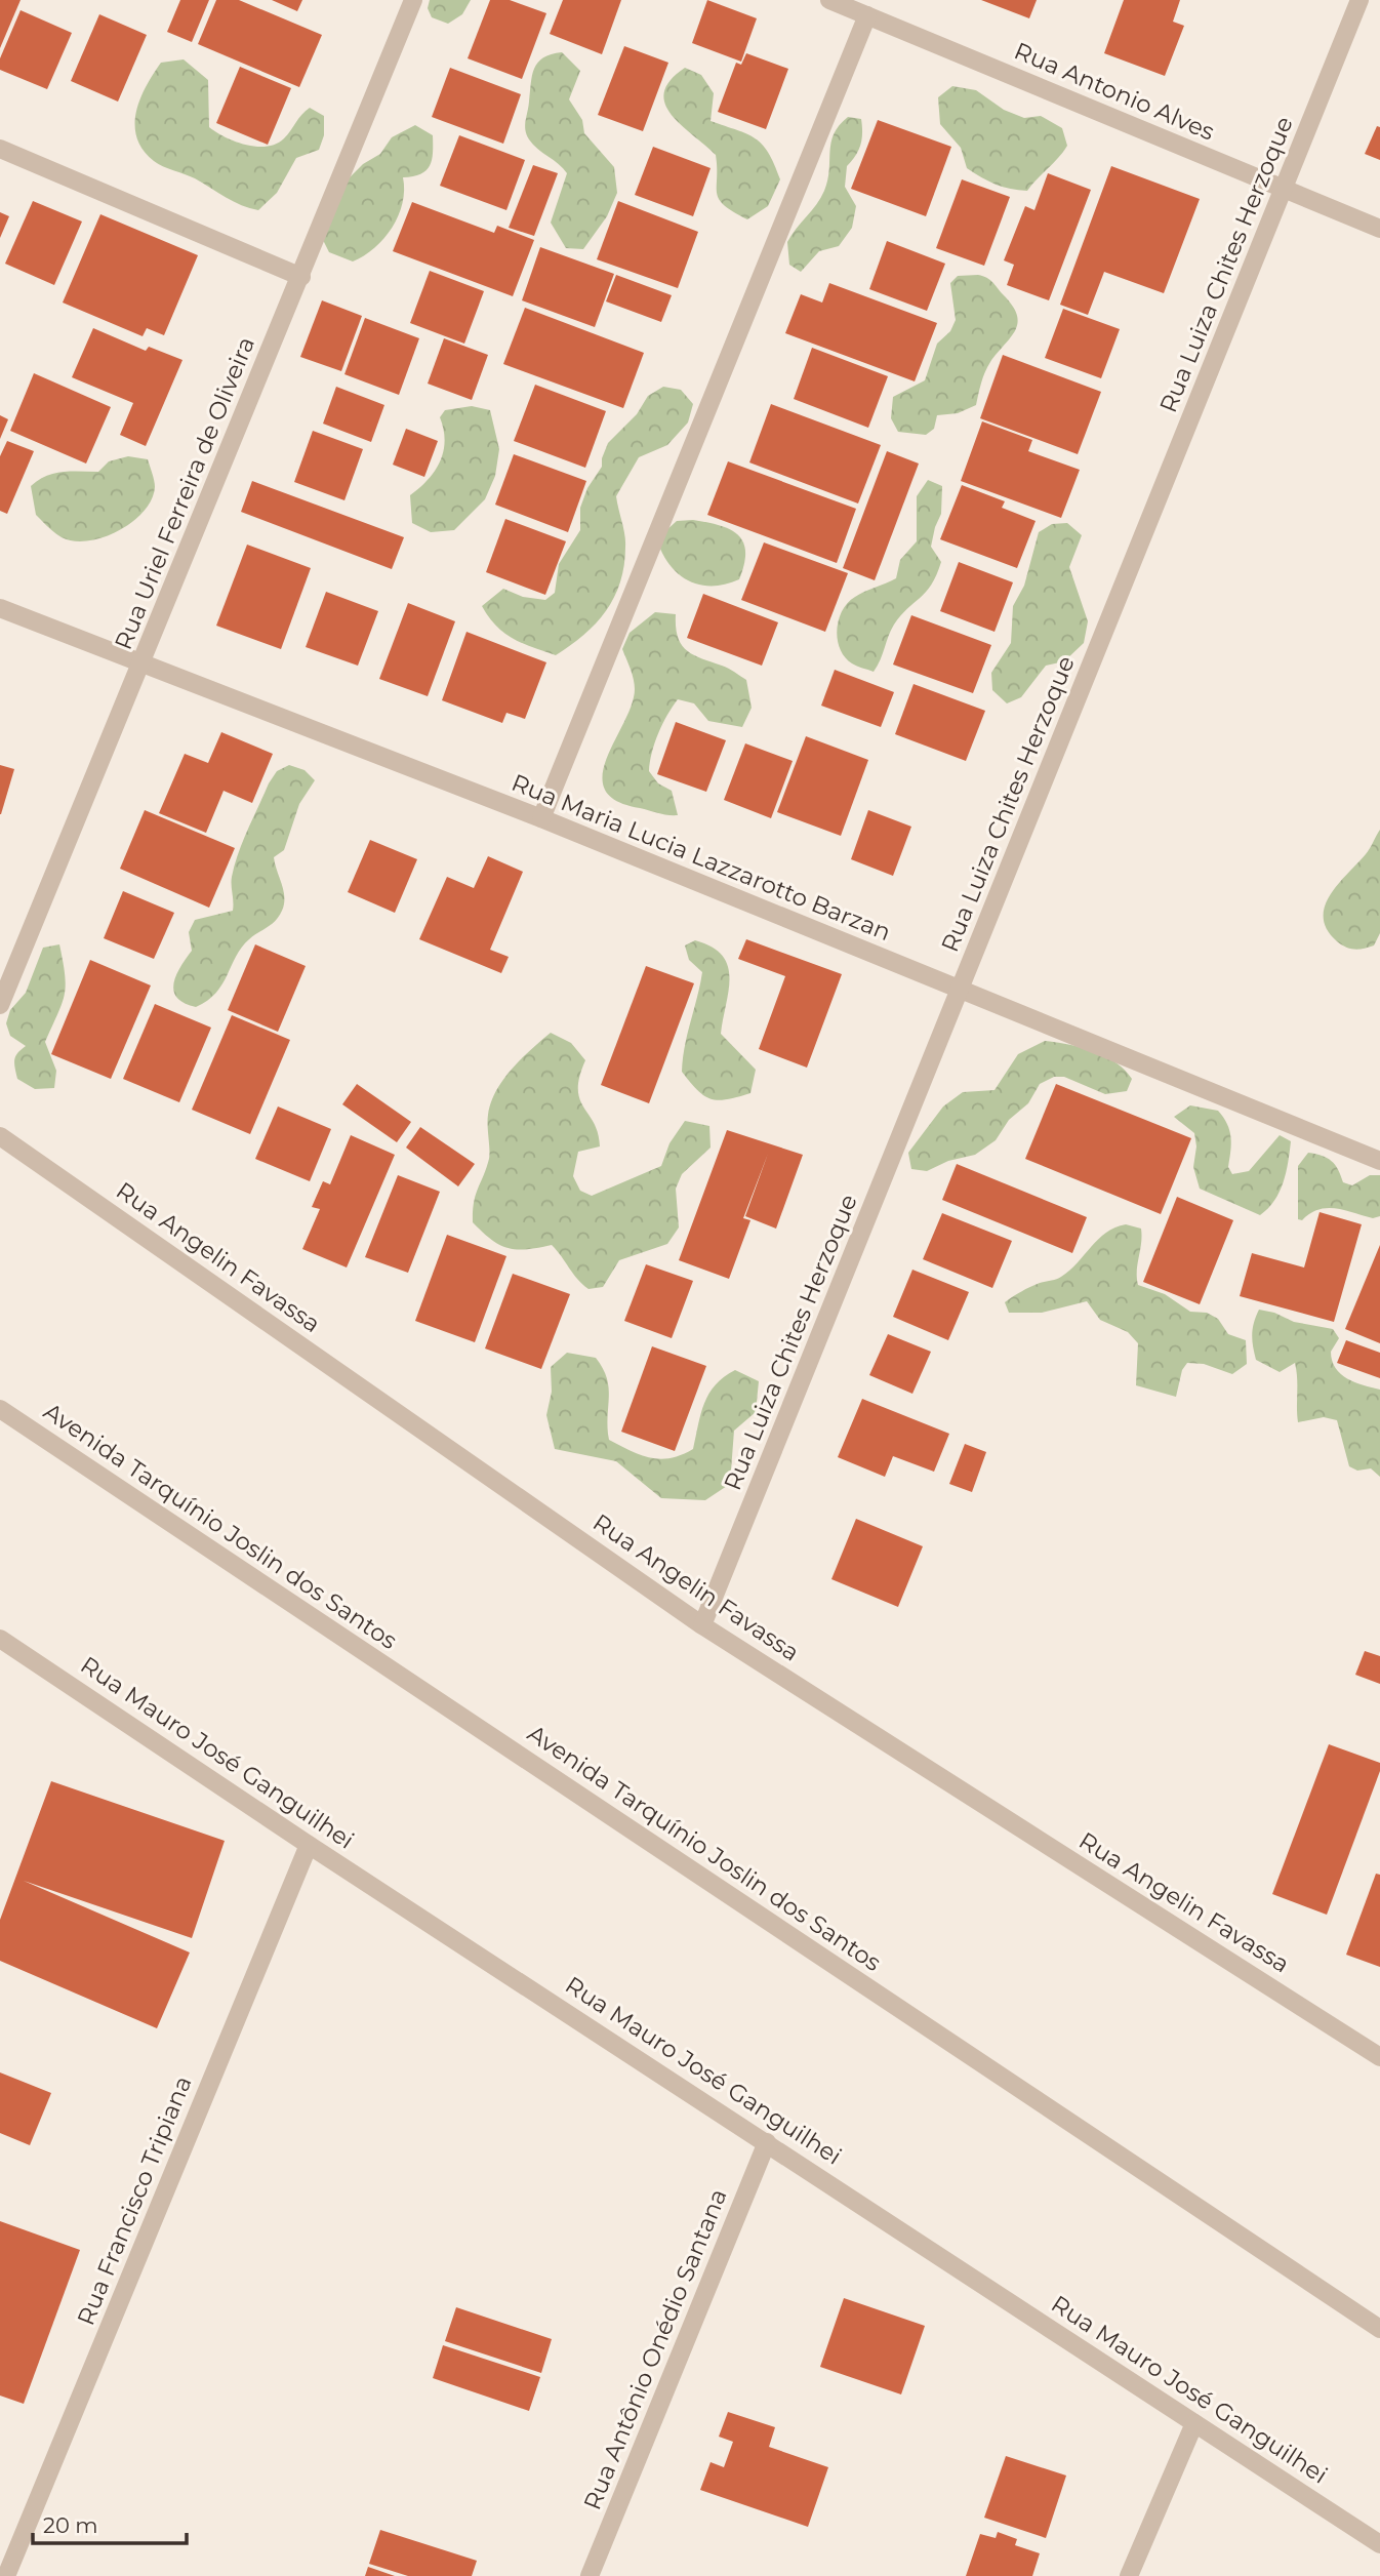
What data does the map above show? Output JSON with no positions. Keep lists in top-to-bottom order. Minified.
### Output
{"streets":{"street":["Rua Antonio Alves","Rua Luiza Chites Herzoque","Rua Uriel Ferreira de Oliveira","Rua Maria Lucia Lazzarotto Barzan","Rua Angelin Favassa","Avenida Tarquínio Joslin dos Santos","Rua Mauro José Ganguilhei","Rua Francisco Tripiana","Rua Antônio Onédio Santana"]},"crossings":[["Rua Antonio Alves","Rua Luiza Chites Herzoque"],["Rua Luiza Chites Herzoque","Rua Maria Lucia Lazzarotto Barzan"],["Rua Luiza Chites Herzoque","Rua Angelin Favassa"],["Rua Uriel Ferreira de Oliveira","Rua Maria Lucia Lazzarotto Barzan"],["Rua Mauro José Ganguilhei","Rua Francisco Tripiana"],["Rua Mauro José Ganguilhei","Rua Antônio Onédio Santana"]],"scale_bar":"20 m"}
